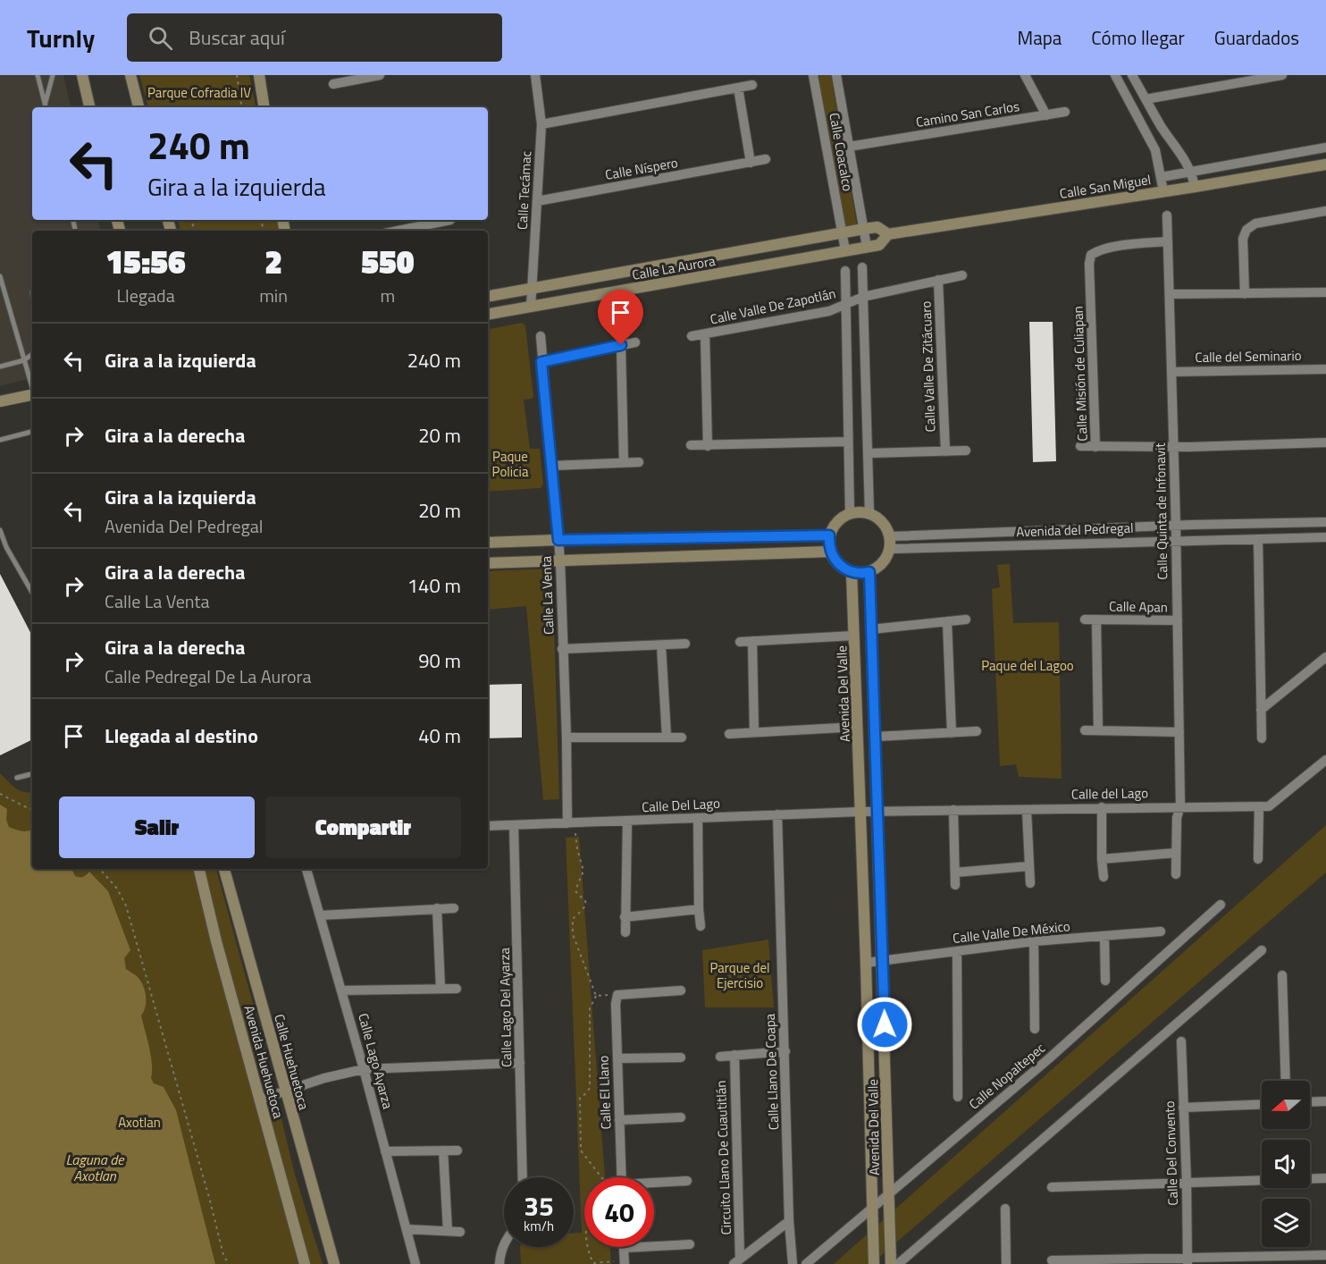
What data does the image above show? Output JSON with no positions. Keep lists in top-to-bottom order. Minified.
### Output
{"streets":{"street":["Camino San Carlos","Calle Coacalco","Calle Níspero","Calle San Miguel","Calle Tecámac","Calle La Aurora","Calle Valle De Zapotlán","Calle del Seminario","Calle Valle De Zitácuaro","Calle Misión de Culiapan","Calle Quinta de Infonavit","Avenida del Pedregal","Calle La Venta","Calle Apan","Avenida Del Valle","Calle del Lago","Calle Del Lago","Calle Valle De México","Calle Lago Del Ayarza","Calle Lago Ayarza","Avenida Huehuetoca","Calle Huehuetoca","Calle Llano De Coapa","Calle Nopaltepec","Calle El Llano","Calle Del Convento","Circuito Llano De Cuautitlán"]},"crossings":[["Camino San Carlos","Calle Coacalco"],["Calle Coacalco","Calle San Miguel"],["Calle Coacalco","Calle La Aurora"],["Calle Níspero","Calle Tecámac"],["Calle San Miguel","Calle La Aurora"],["Calle Tecámac","Calle La Aurora"],["Calle Valle De Zapotlán","Calle Valle De Zitácuaro"],["Calle del Seminario","Calle Quinta de Infonavit"],["Calle Misión de Culiapan","Calle Quinta de Infonavit"],["Calle Quinta de Infonavit","Avenida del Pedregal"],["Calle Quinta de Infonavit","Calle Apan"],["Calle Quinta de Infonavit","Calle del Lago"],["Avenida del Pedregal","Avenida Del Valle"],["Calle La Venta","Calle Del Lago"],["Avenida Del Valle","Calle del Lago"],["Avenida Del Valle","Calle Del Lago"],["Avenida Del Valle","Calle Valle De México"],["Avenida Del Valle","Calle Nopaltepec"],["Calle del Lago","Calle Del Lago"],["Calle Del Lago","Calle Lago Del Ayarza"],["Calle Del Lago","Calle Llano De Coapa"],["Calle Llano De Coapa","Circuito Llano De Cuautitlán"]],"water":["Laguna de Axotlan"],"parks":["Parque Cofradia lV","Paque Policia","Paque del Lagoo","Parque del Ejercisio","Axotlan"],"north":"left","page":{"header":"Turnly","search":"Buscar aquí","nav":["Mapa","Cómo llegar","Guardados"],"turn":["240 m","Gira a la izquierda"],"eta":["15:56","Llegada","2","min","550","m"],"list":[{"name":"Gira a la izquierda","value":"240 m"},{"name":"Gira a la derecha","value":"20 m"},{"name":"Gira a la izquierda","note":"Avenida Del Pedregal","value":"20 m"},{"name":"Gira a la derecha","note":"Calle La Venta","value":"140 m"},{"name":"Gira a la derecha","note":"Calle Pedregal De La Aurora","value":"90 m"},{"name":"Llegada al destino","value":"40 m"}],"buttons":["Salir","Compartir"],"speed":"35 km/h","limit":"40"}}
